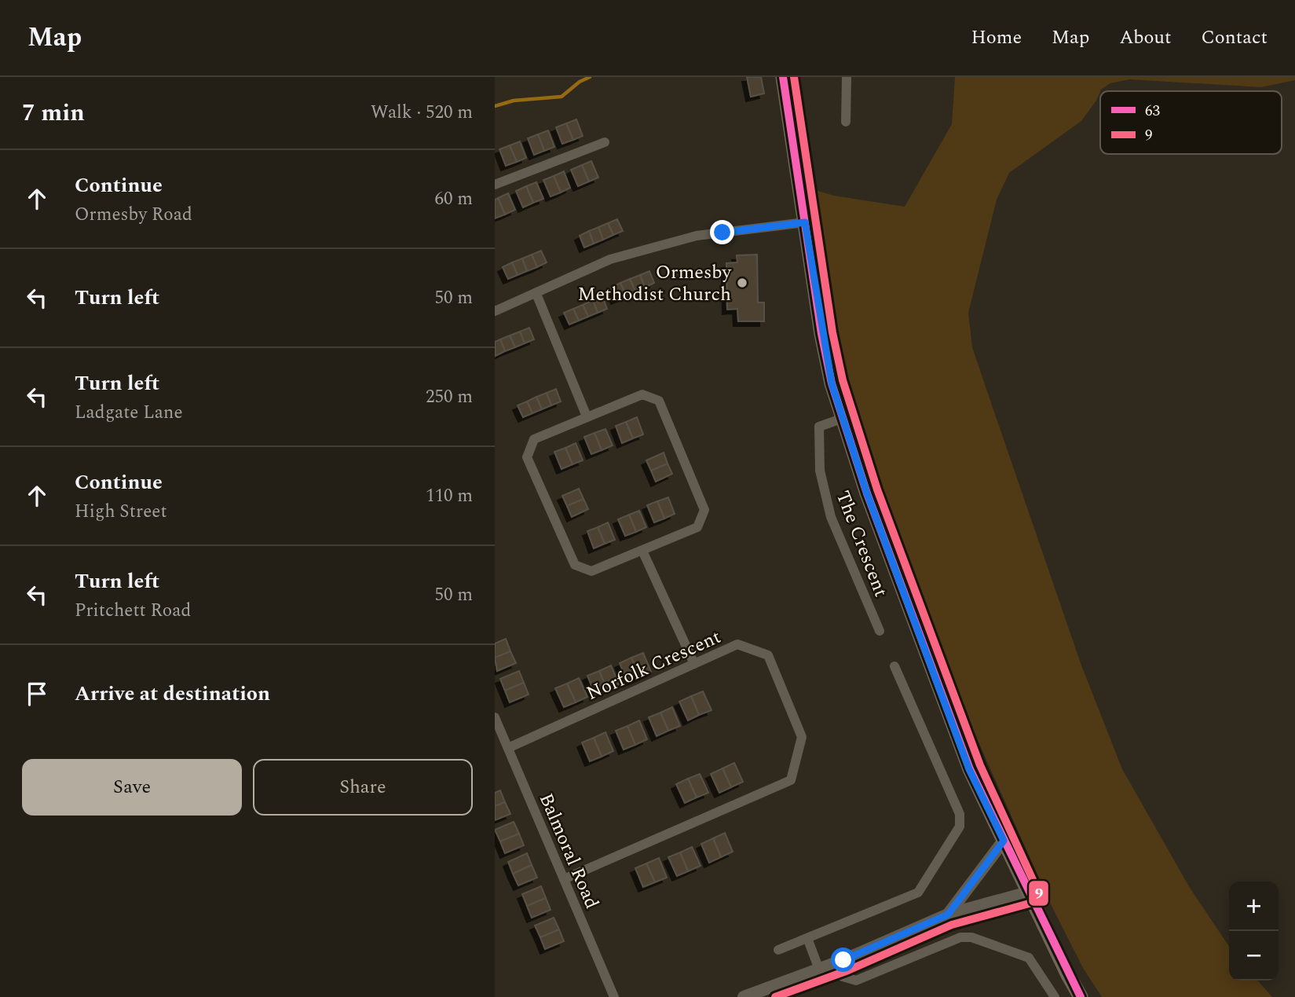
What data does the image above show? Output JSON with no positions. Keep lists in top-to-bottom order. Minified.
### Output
{"streets":{"street":["The Crescent","Norfolk Crescent","Balmoral Road"]},"crossings":[["Norfolk Crescent","Balmoral Road"]],"places":["Ormesby Methodist Church"],"lines":["transit line 63","transit line 9"],"legend":["63","9"],"page":{"header":"Map","nav":["Home","Map","About","Contact"],"heading":["7 min","Walk · 520 m"],"list":[["Continue","Ormesby Road","60 m"],["Turn left","50 m"],["Turn left","Ladgate Lane","250 m"],["Continue","High Street","110 m"],["Turn left","Pritchett Road","50 m"],"Arrive at destination"],"buttons":["Save","Share"],"map_buttons":["+","−"]}}
